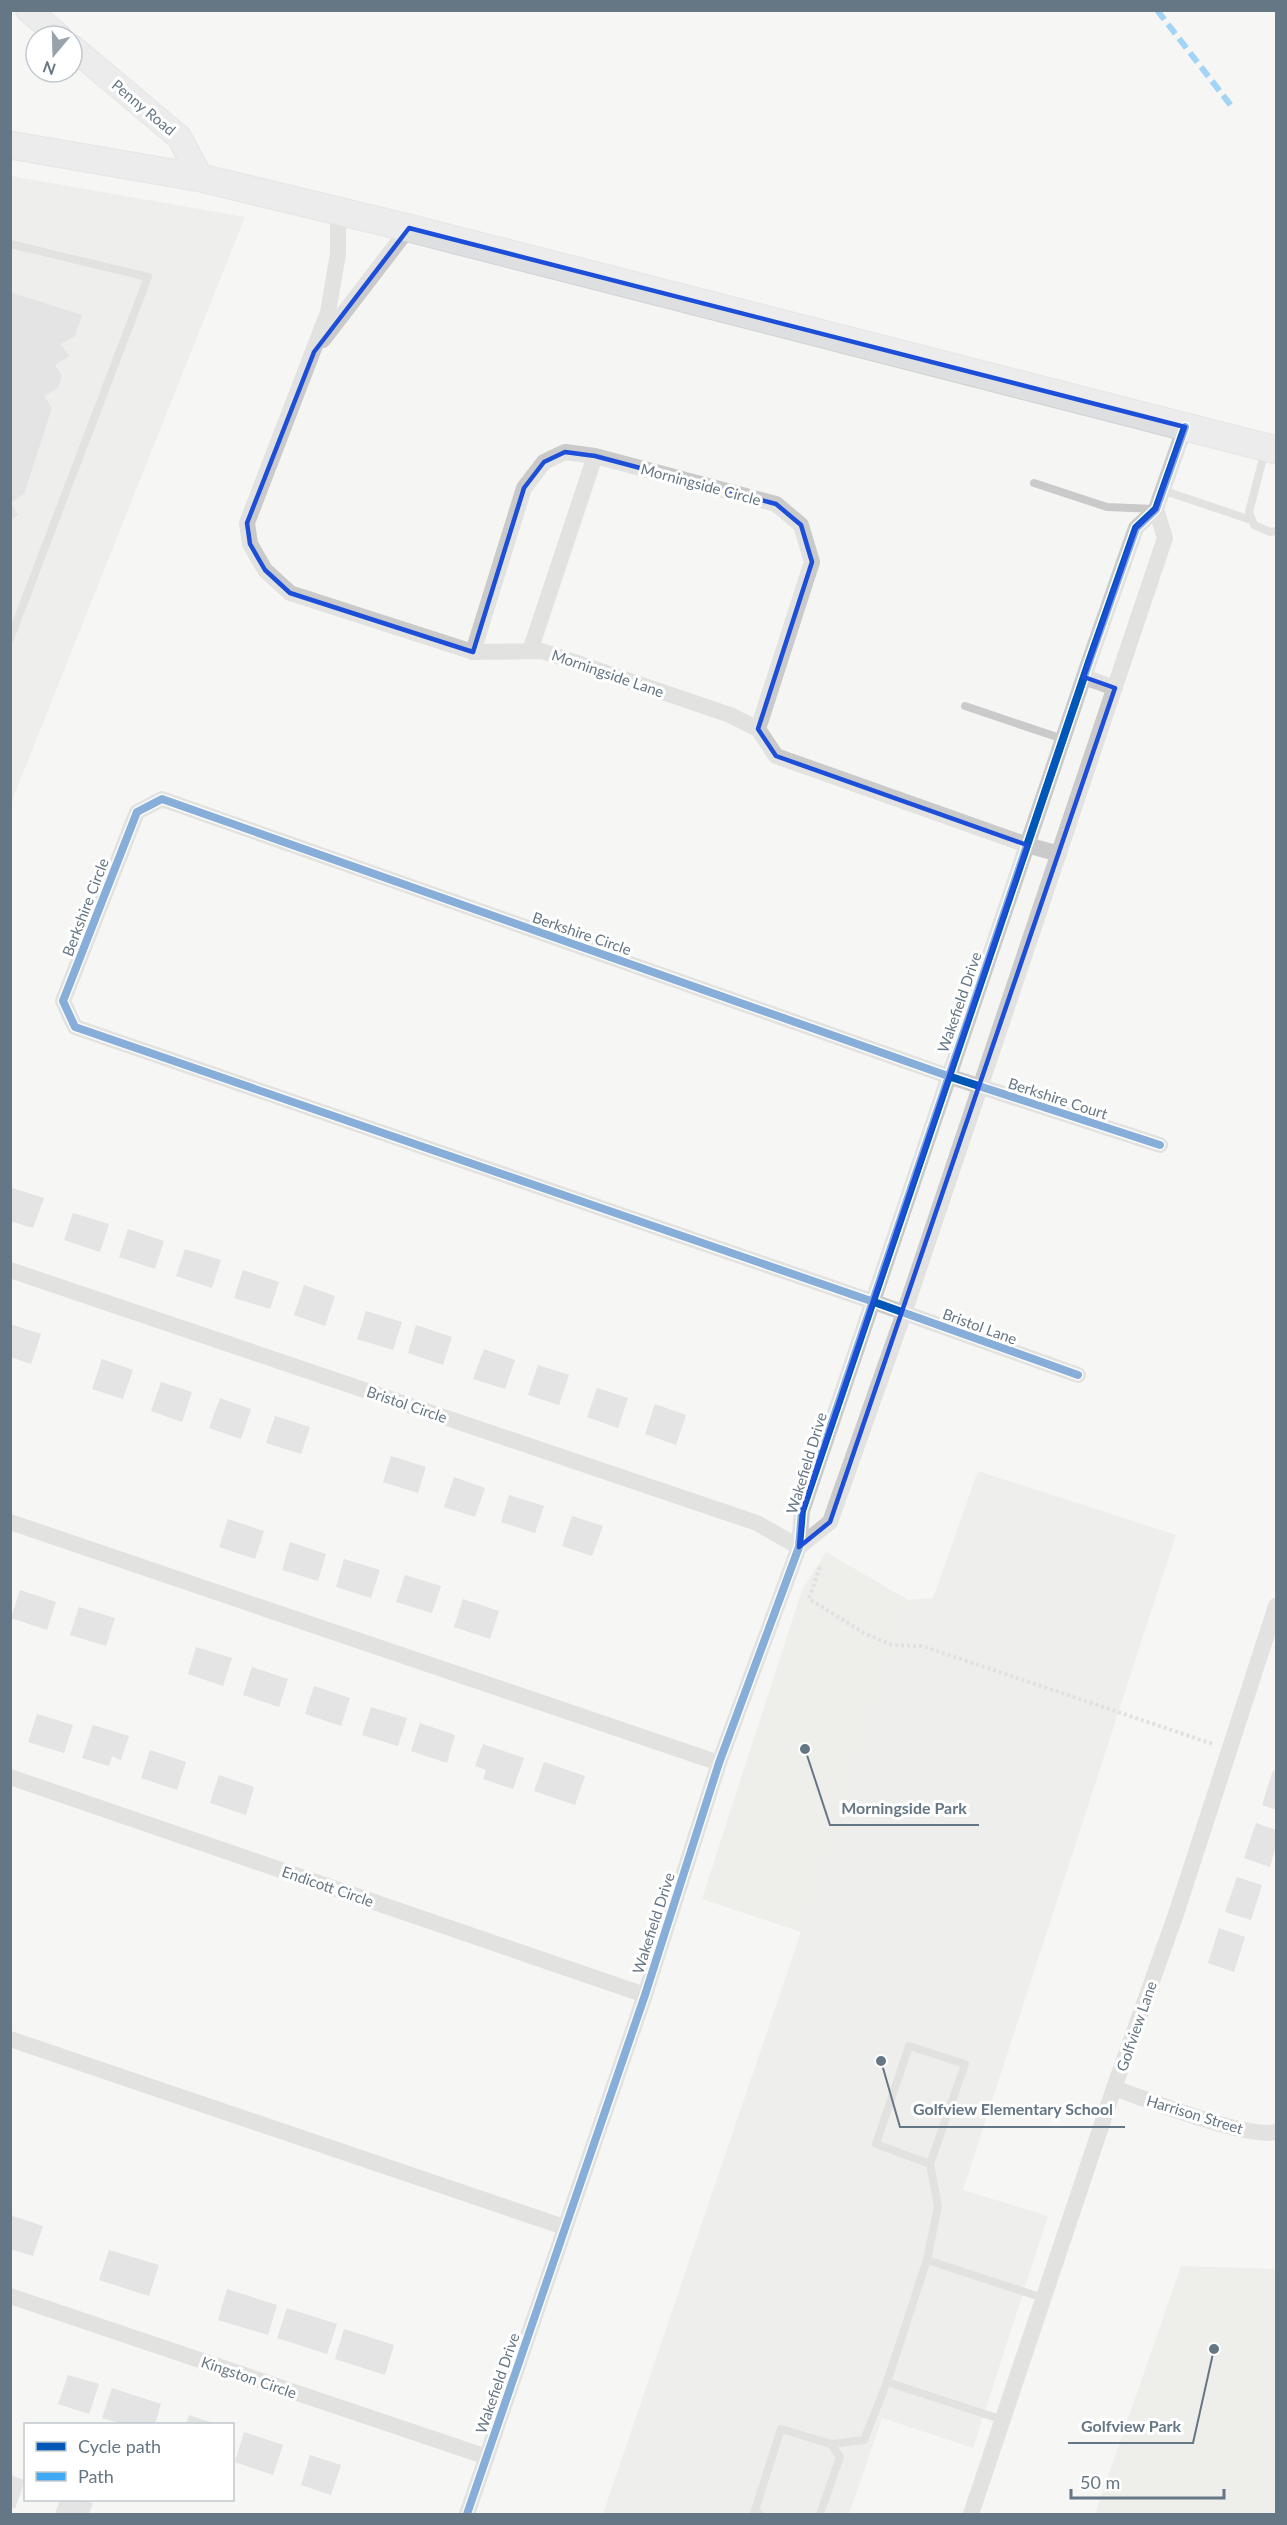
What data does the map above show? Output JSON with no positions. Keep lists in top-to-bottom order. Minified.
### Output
{"streets":{"street":["Penny Road","Morningside Circle","Morningside Lane","Berkshire Circle","Wakefield Drive","Berkshire Court","Bristol Lane","Bristol Circle","Endicott Circle","Golfview Lane","Harrison Street","Kingston Circle"]},"crossings":[["Morningside Circle","Morningside Lane"],["Morningside Lane","Wakefield Drive"],["Berkshire Circle","Wakefield Drive"],["Berkshire Circle","Berkshire Court"],["Berkshire Circle","Bristol Lane"],["Wakefield Drive","Berkshire Court"],["Wakefield Drive","Bristol Lane"],["Wakefield Drive","Bristol Circle"],["Wakefield Drive","Endicott Circle"],["Wakefield Drive","Kingston Circle"],["Golfview Lane","Harrison Street"]],"places":["Morningside Park","Golfview Elementary School","Golfview Park"],"legend":["Cycle path","Path"],"scale_bar":"50 m","north":"bottom"}
